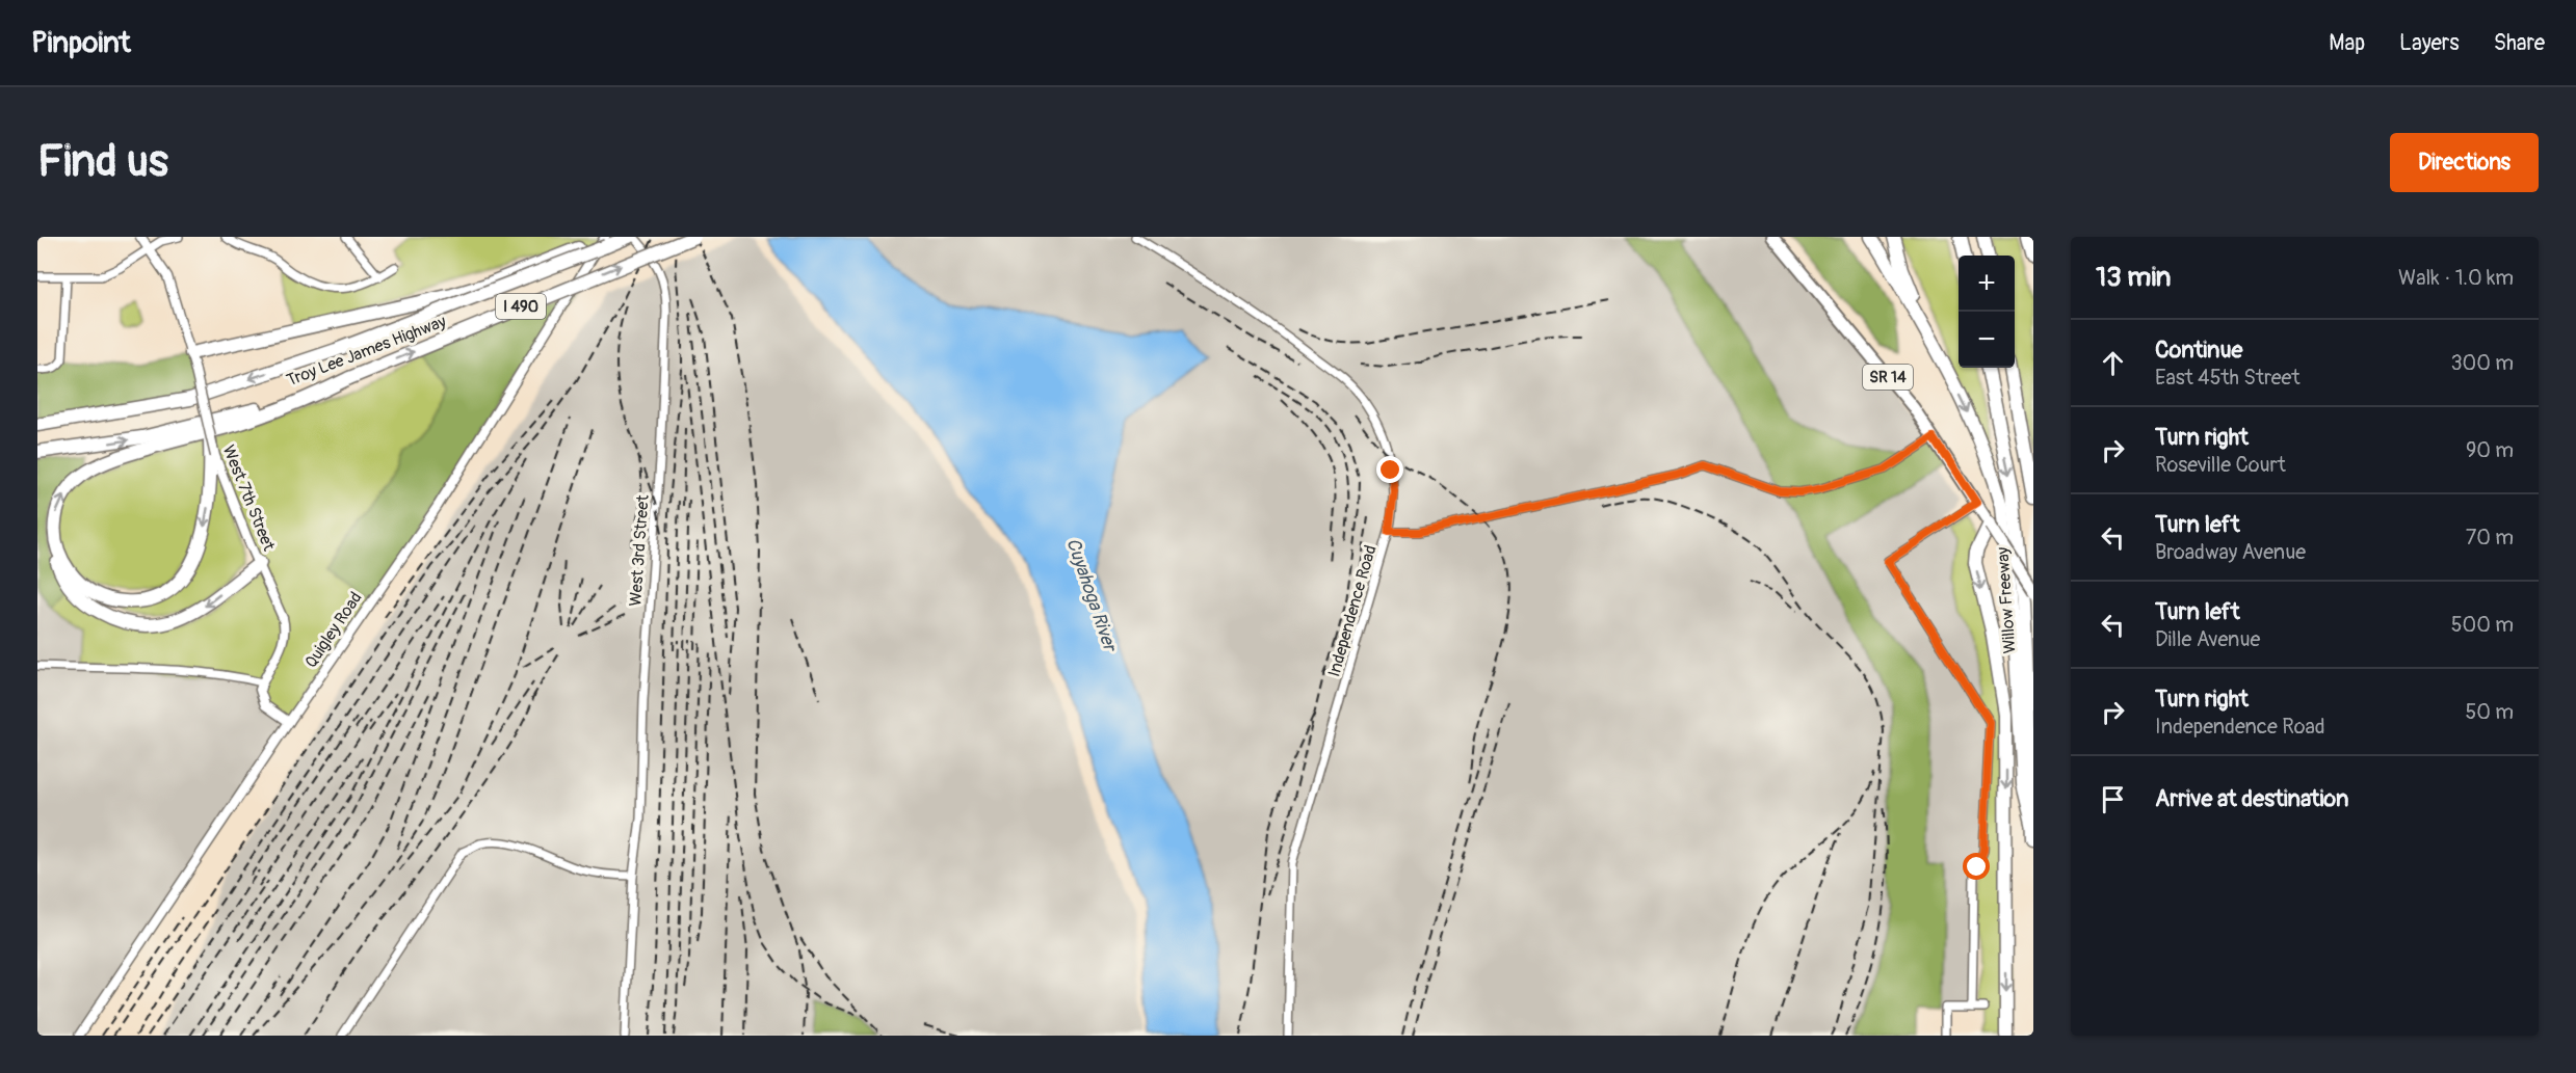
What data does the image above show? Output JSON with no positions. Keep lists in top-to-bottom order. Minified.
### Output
{"streets":{"highway":["I 490","Troy Lee James Highway","Willow Freeway"],"main road":["SR 14"],"street":["West 7th Street","West 3rd Street","Independence Road","Quigley Road"]},"crossings":[["Troy Lee James Highway","Quigley Road"]],"water":["Cuyahoga River"],"page":{"header":"Pinpoint","nav":["Map","Layers","Share"],"buttons":"Directions","title":"Find us","heading":["13 min","Walk · 1.0 km"],"map_buttons":["+","−"],"list":[["Continue","East 45th Street","300 m"],["Turn right","Roseville Court","90 m"],["Turn left","Broadway Avenue","70 m"],["Turn left","Dille Avenue","500 m"],["Turn right","Independence Road","50 m"],"Arrive at destination"]}}
